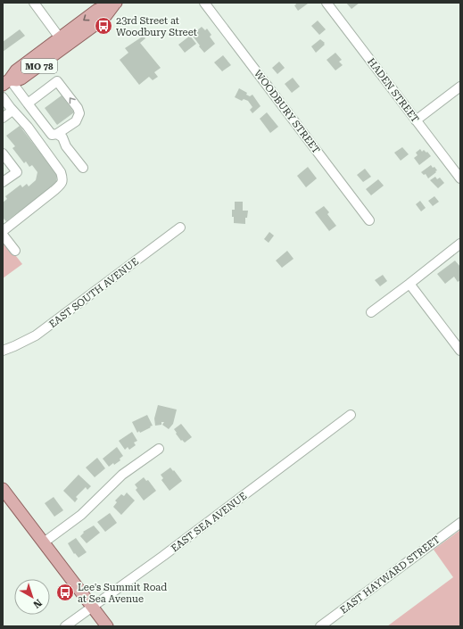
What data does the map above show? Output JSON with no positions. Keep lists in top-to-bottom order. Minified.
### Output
{"streets":{"main road":["MO 78"],"street":["HADEN STREET","WOODBURY STREET","EAST SOUTH AVENUE","EAST SEA AVENUE","EAST HAYWARD STREET"]},"places":{"bus stop":["23rd Street at Woodbury Street","Lee's Summit Road at Sea Avenue"]},"north":"bottom right"}
